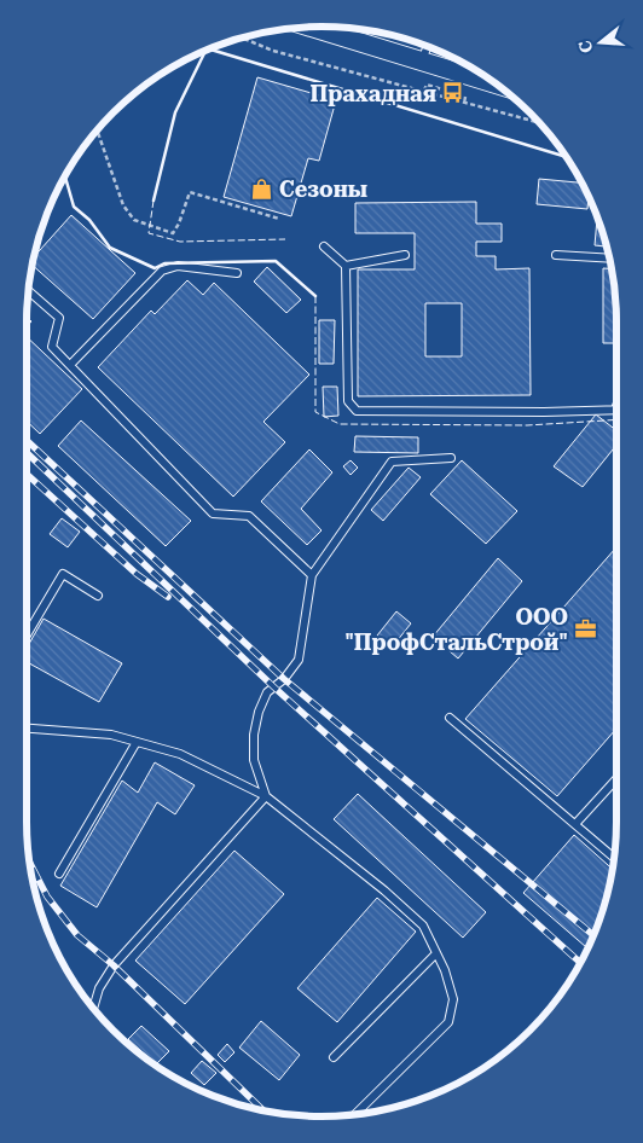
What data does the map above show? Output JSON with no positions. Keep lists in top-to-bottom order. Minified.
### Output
{"places":{"bus stop":["Прахадная"],"shop":["Сезоны"],"office":["ООО \"ПрофСтальСтрой\""]},"north":"left"}
